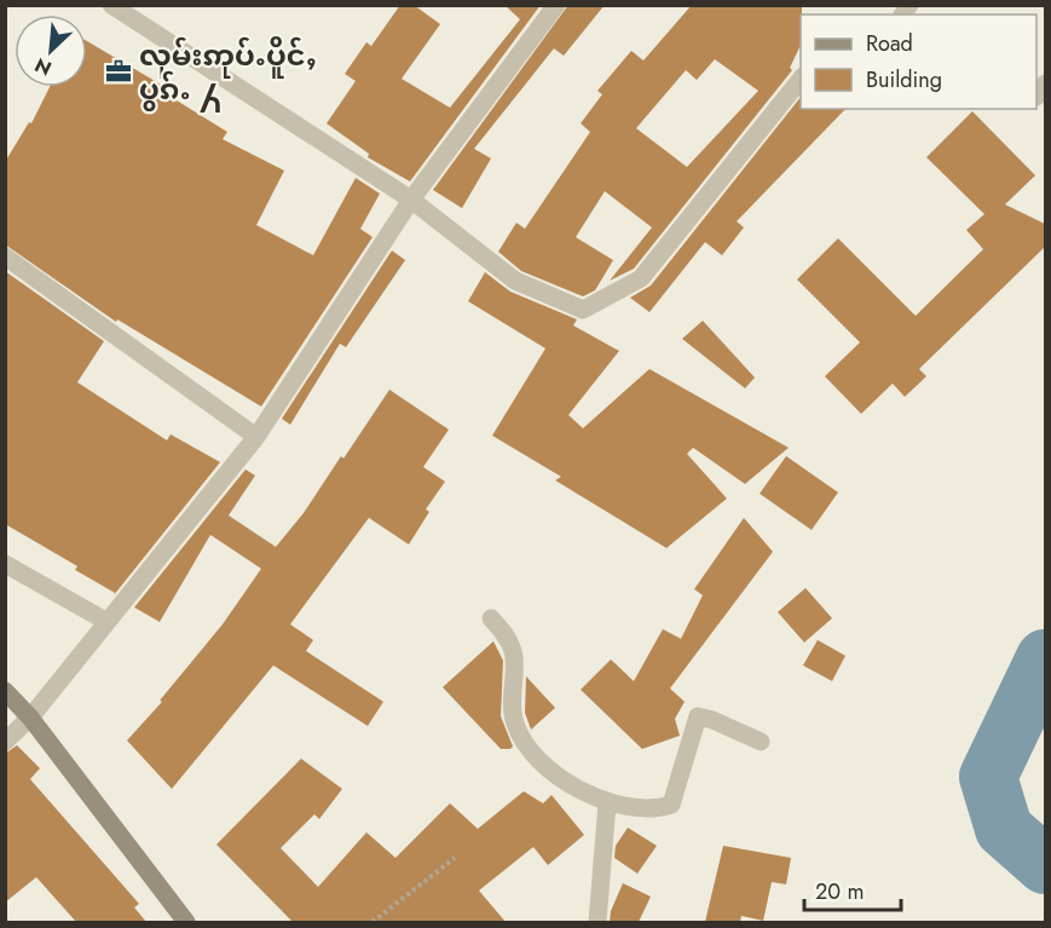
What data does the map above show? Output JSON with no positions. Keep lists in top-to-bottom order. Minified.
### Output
{"places":{"office":["လုမ်းဢုပ်ႉပိူင်ႇ ပွၵ်ႉ ႓"]},"legend":["Road","Building"],"scale_bar":"20 m","north":"bottom left"}
